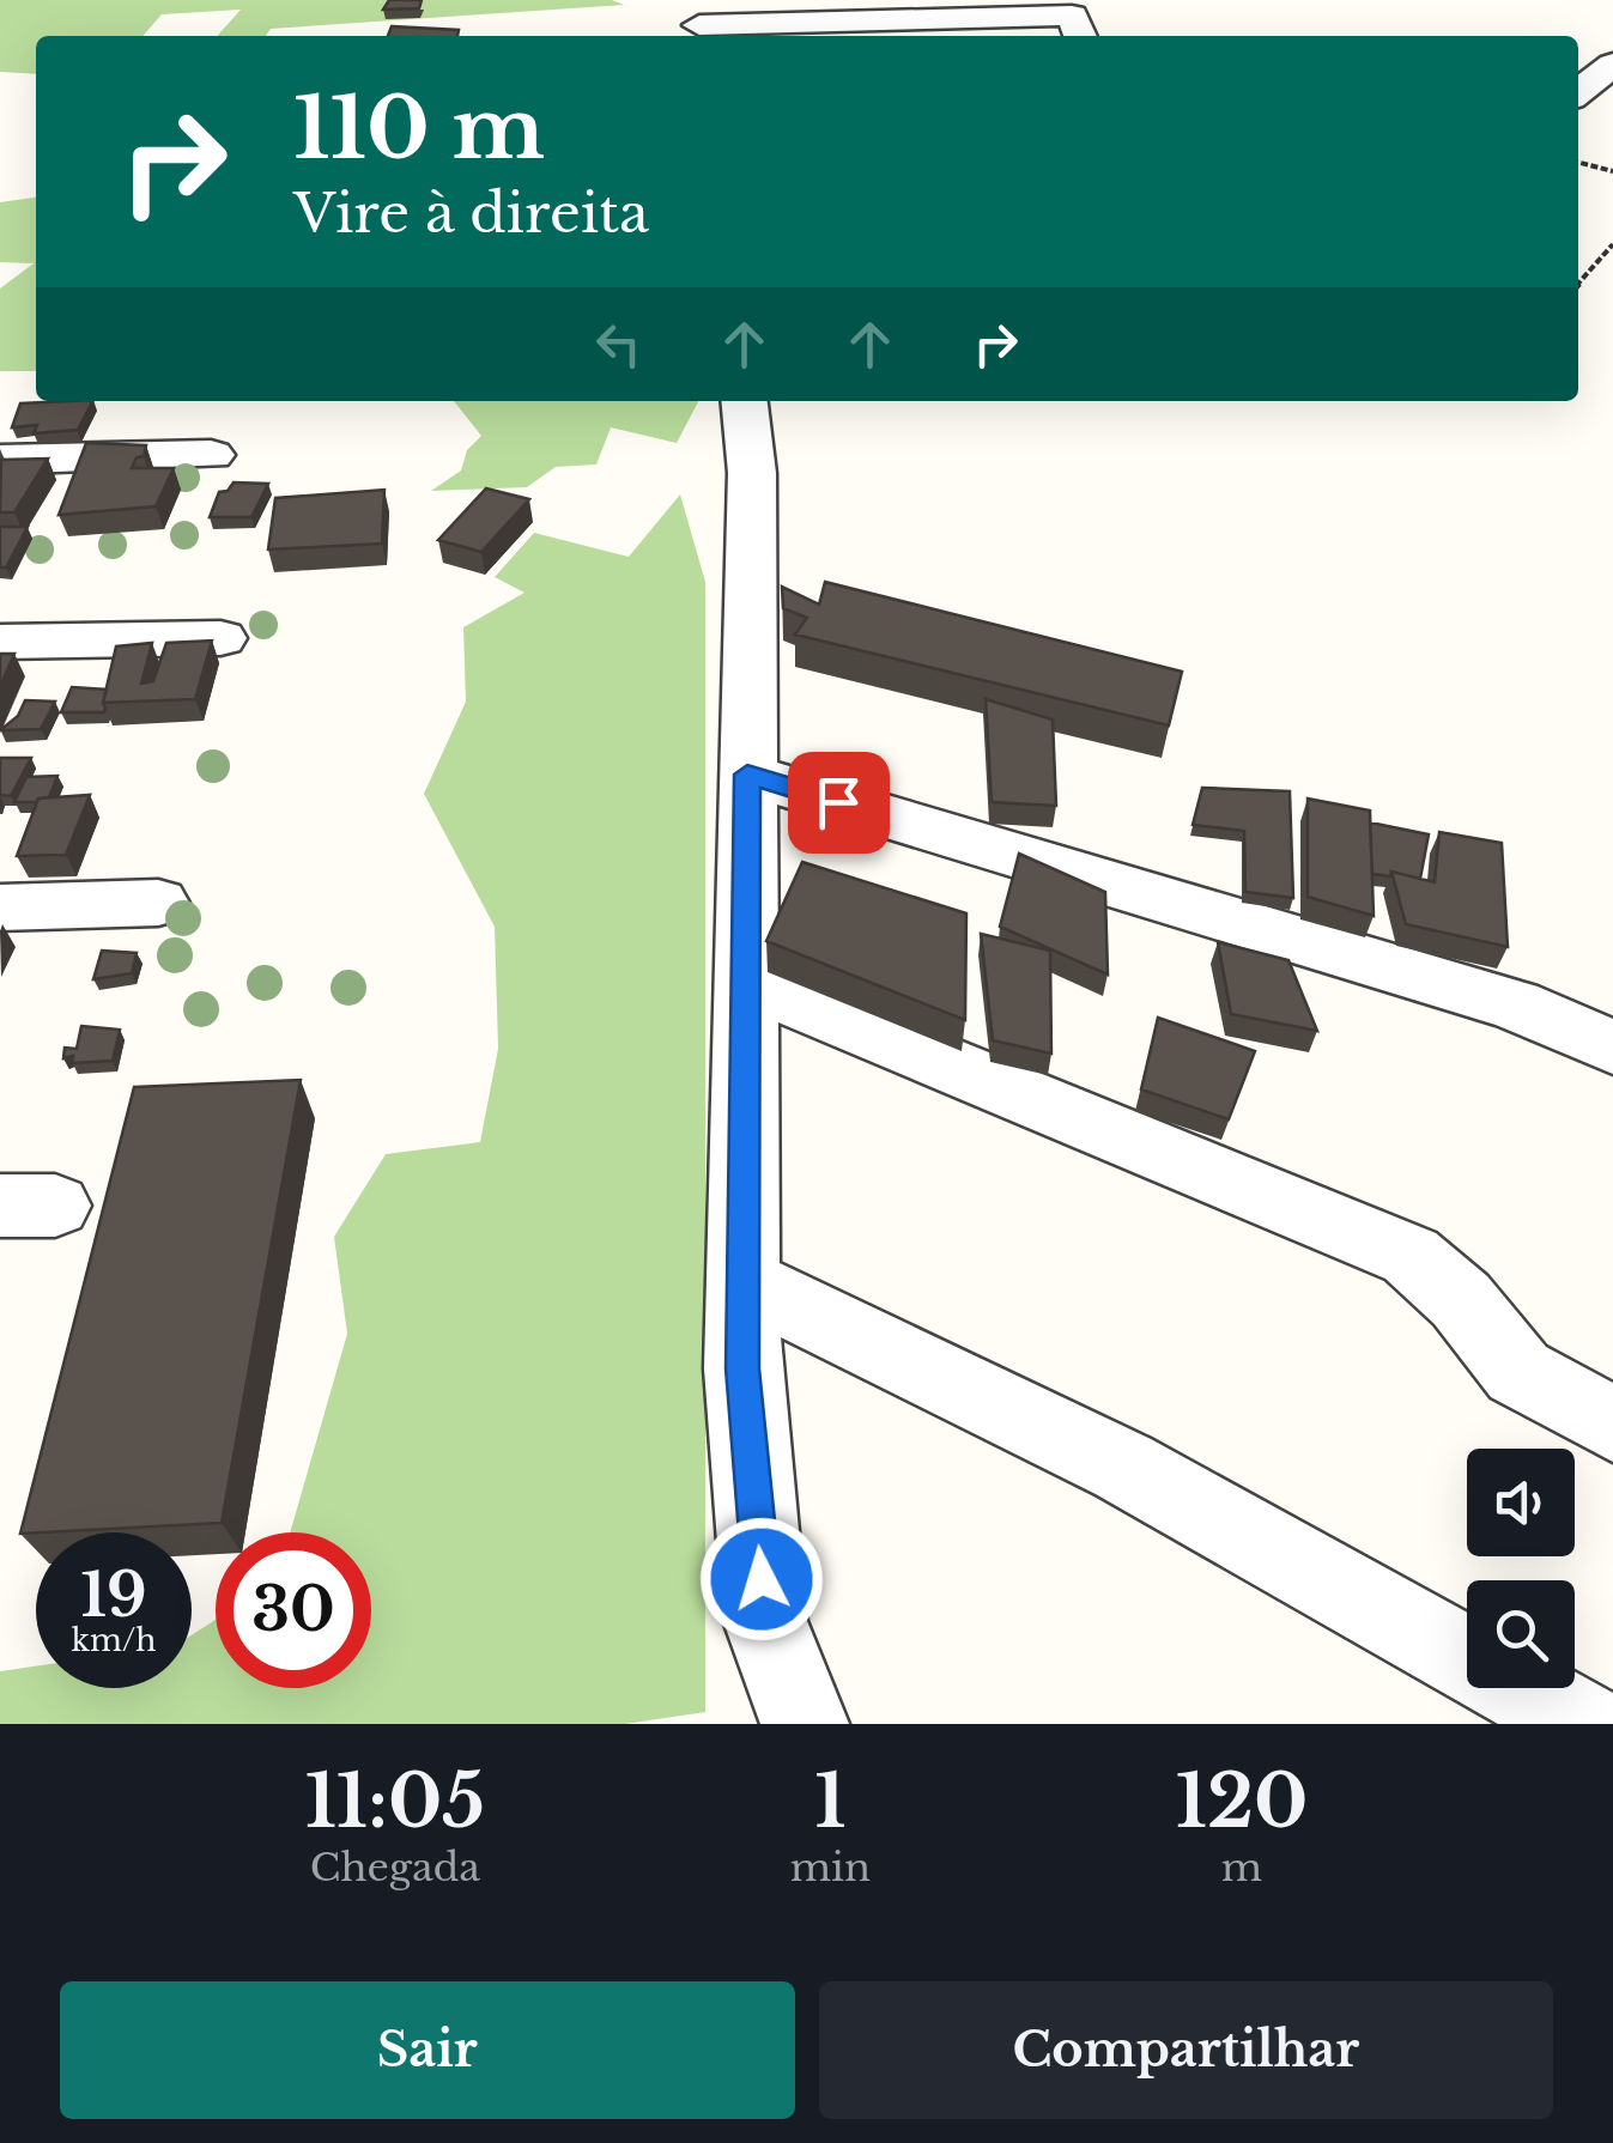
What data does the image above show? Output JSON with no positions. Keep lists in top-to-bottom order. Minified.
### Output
{"page":{"turn":["110 m","Vire à direita"],"speed":"19 km/h","limit":"30","eta":["11:05","Chegada","1","min","120","m"],"buttons":["Sair","Compartilhar"]}}
